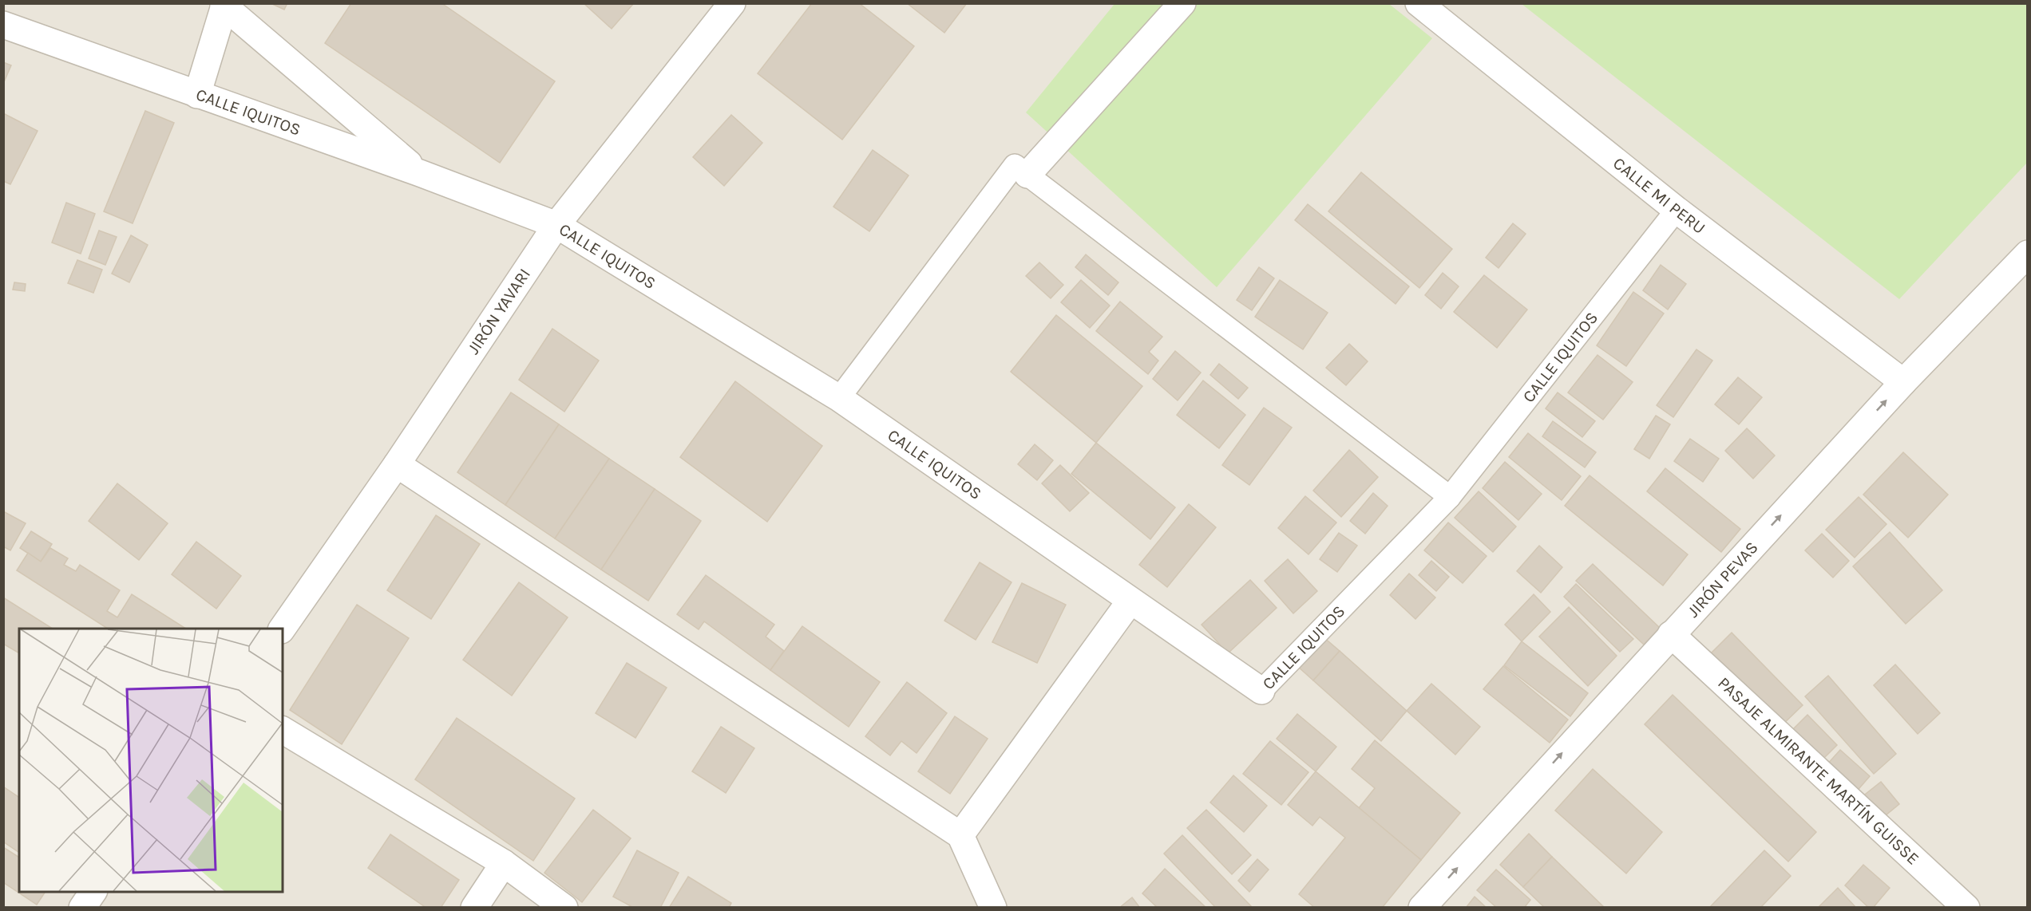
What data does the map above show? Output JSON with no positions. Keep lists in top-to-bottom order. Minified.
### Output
{"streets":{"street":["CALLE IQUITOS","CALLE MI PERU","JIRÓN YAVARI","JIRÓN PEVAS","PASAJE ALMIRANTE MARTÍN GUISSE"]},"crossings":[["CALLE IQUITOS","CALLE MI PERU"],["CALLE IQUITOS","JIRÓN YAVARI"],["CALLE MI PERU","JIRÓN PEVAS"],["JIRÓN PEVAS","PASAJE ALMIRANTE MARTÍN GUISSE"]],"one_way":["JIRÓN PEVAS"]}
